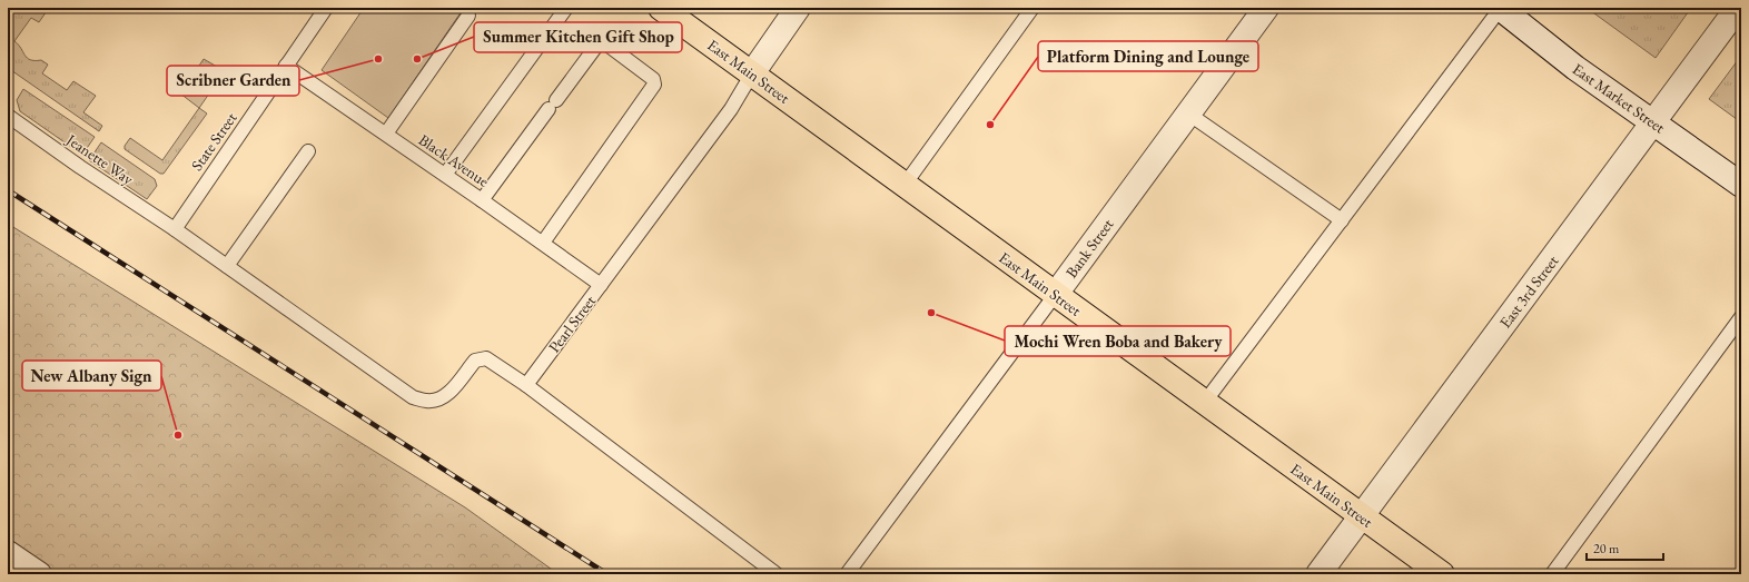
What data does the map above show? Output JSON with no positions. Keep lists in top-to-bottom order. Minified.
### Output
{"streets":{"main road":["East Main Street"],"street":["East Market Street","Bank Street","East 3rd Street","Pearl Street"],"lane":["State Street","Jeanette Way","Black Avenue"]},"crossings":[["East Main Street","Bank Street"],["East Main Street","East 3rd Street"],["East Main Street","Pearl Street"],["East Market Street","East 3rd Street"],["State Street","Jeanette Way"],["State Street","Black Avenue"],["Jeanette Way","Pearl Street"],["Black Avenue","Pearl Street"]],"places":["Scribner Garden","Summer Kitchen Gift Shop","Platform Dining and Lounge","Mochi Wren Boba and Bakery","New Albany Sign"],"scale_bar":"20 m"}
